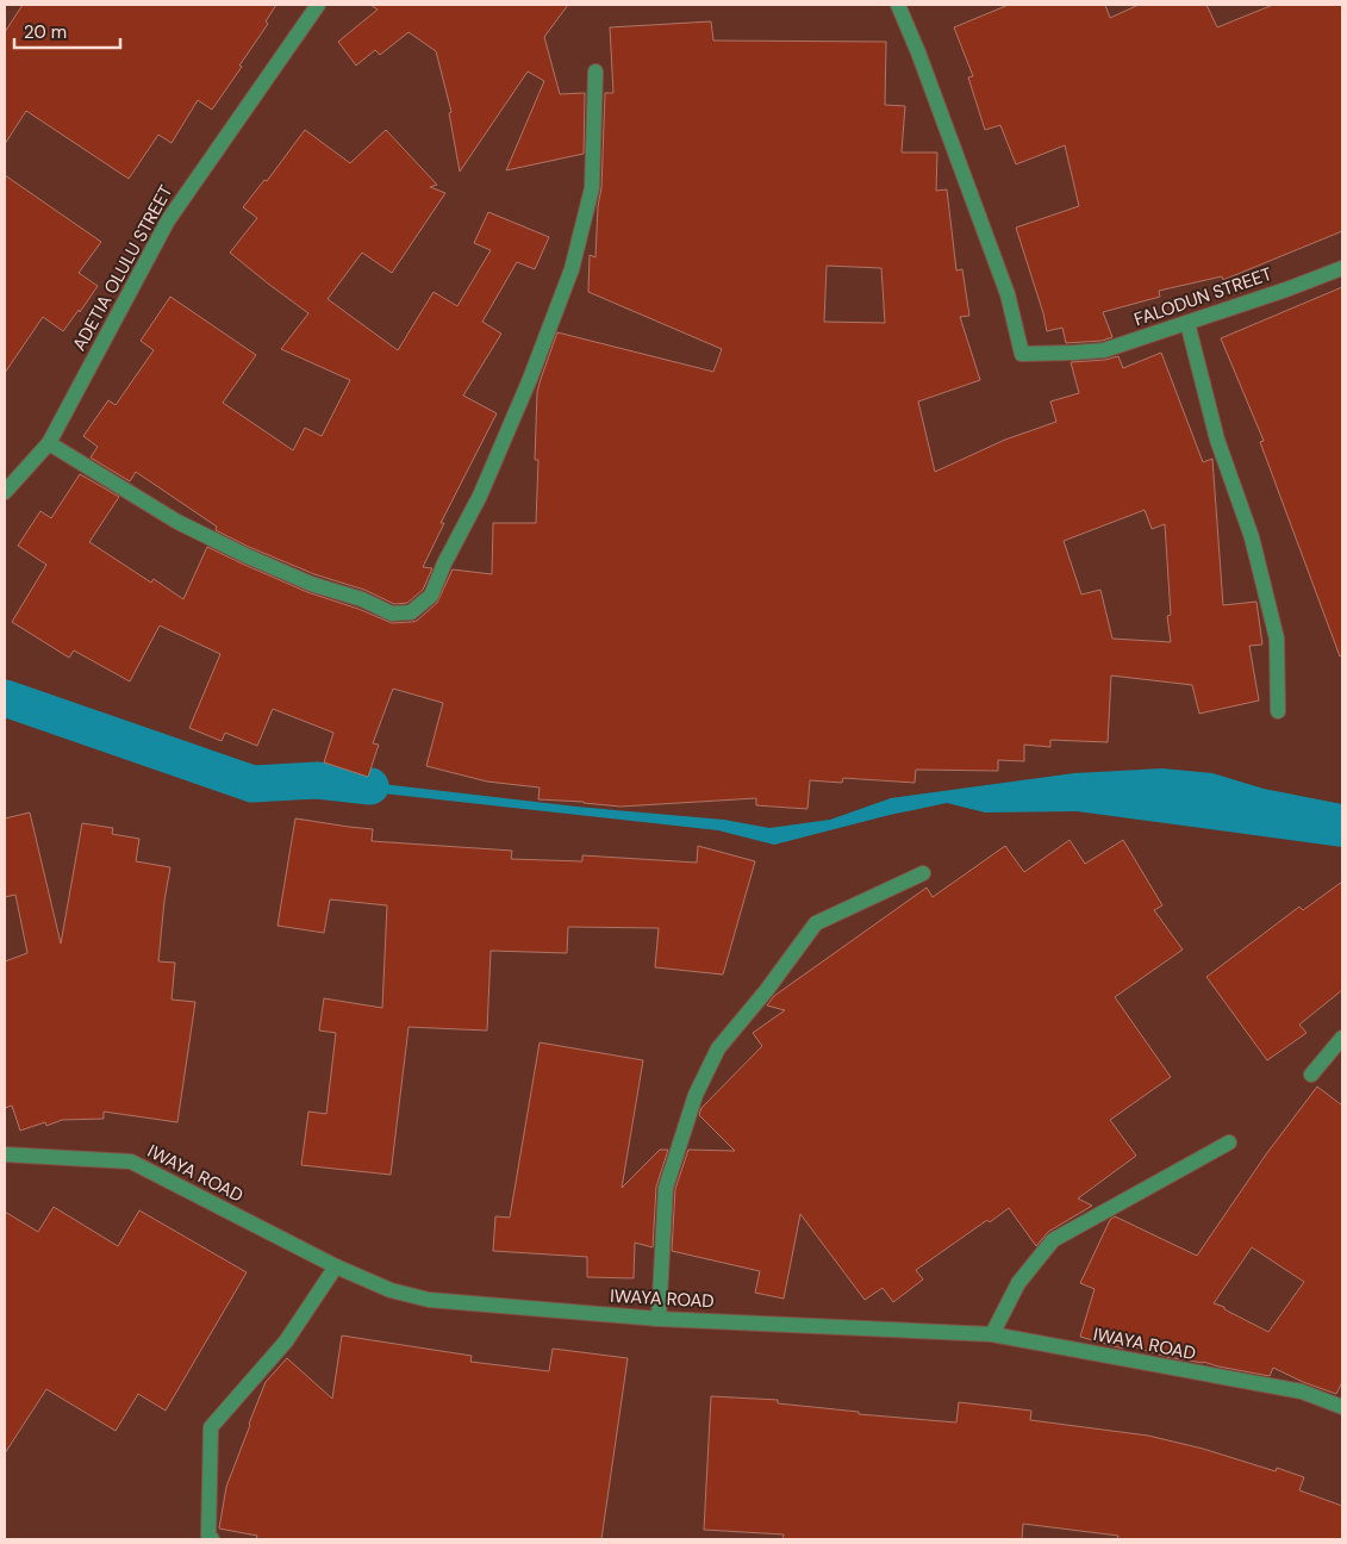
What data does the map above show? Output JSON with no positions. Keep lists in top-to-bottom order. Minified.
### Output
{"streets":{"street":["ADETIA OLULU STREET","FALODUN STREET","IWAYA ROAD"]},"scale_bar":"20 m"}
